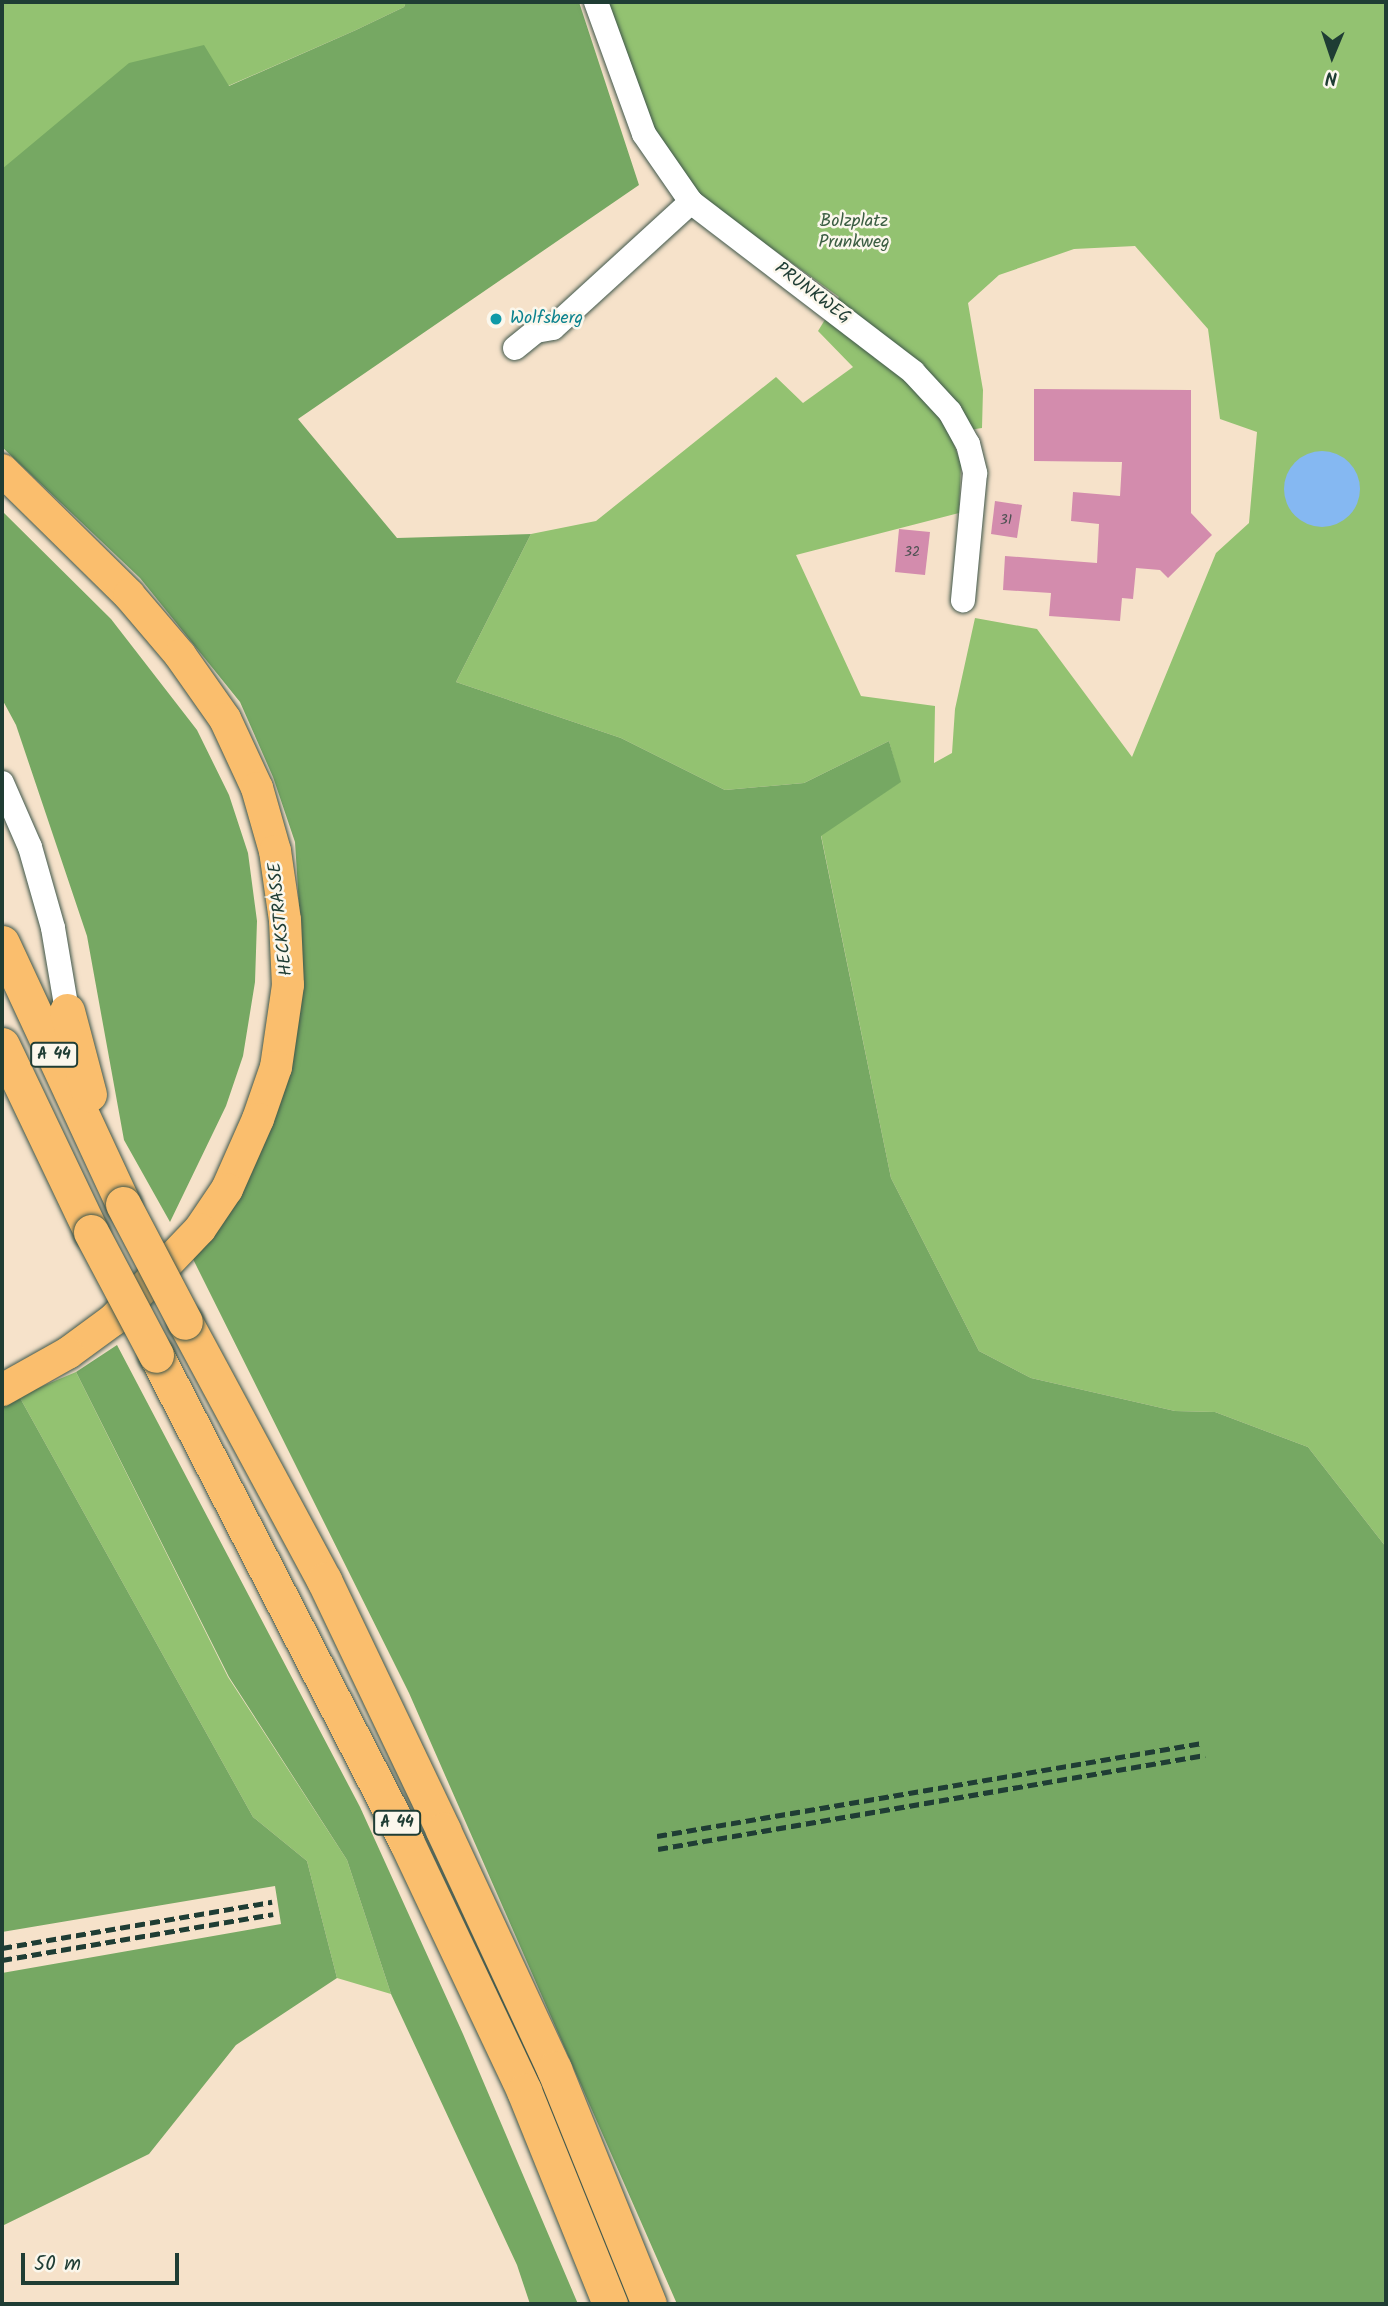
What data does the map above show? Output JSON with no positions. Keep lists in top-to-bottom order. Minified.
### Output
{"streets":{"highway":["A 44"],"main road":["HECKSTRASSE"],"street":["PRUNKWEG"]},"parks":["Bolzplatz Prunkweg"],"places":["Wolfsberg"],"house_numbers":["31","32"],"scale_bar":"50 m","north":"bottom"}
